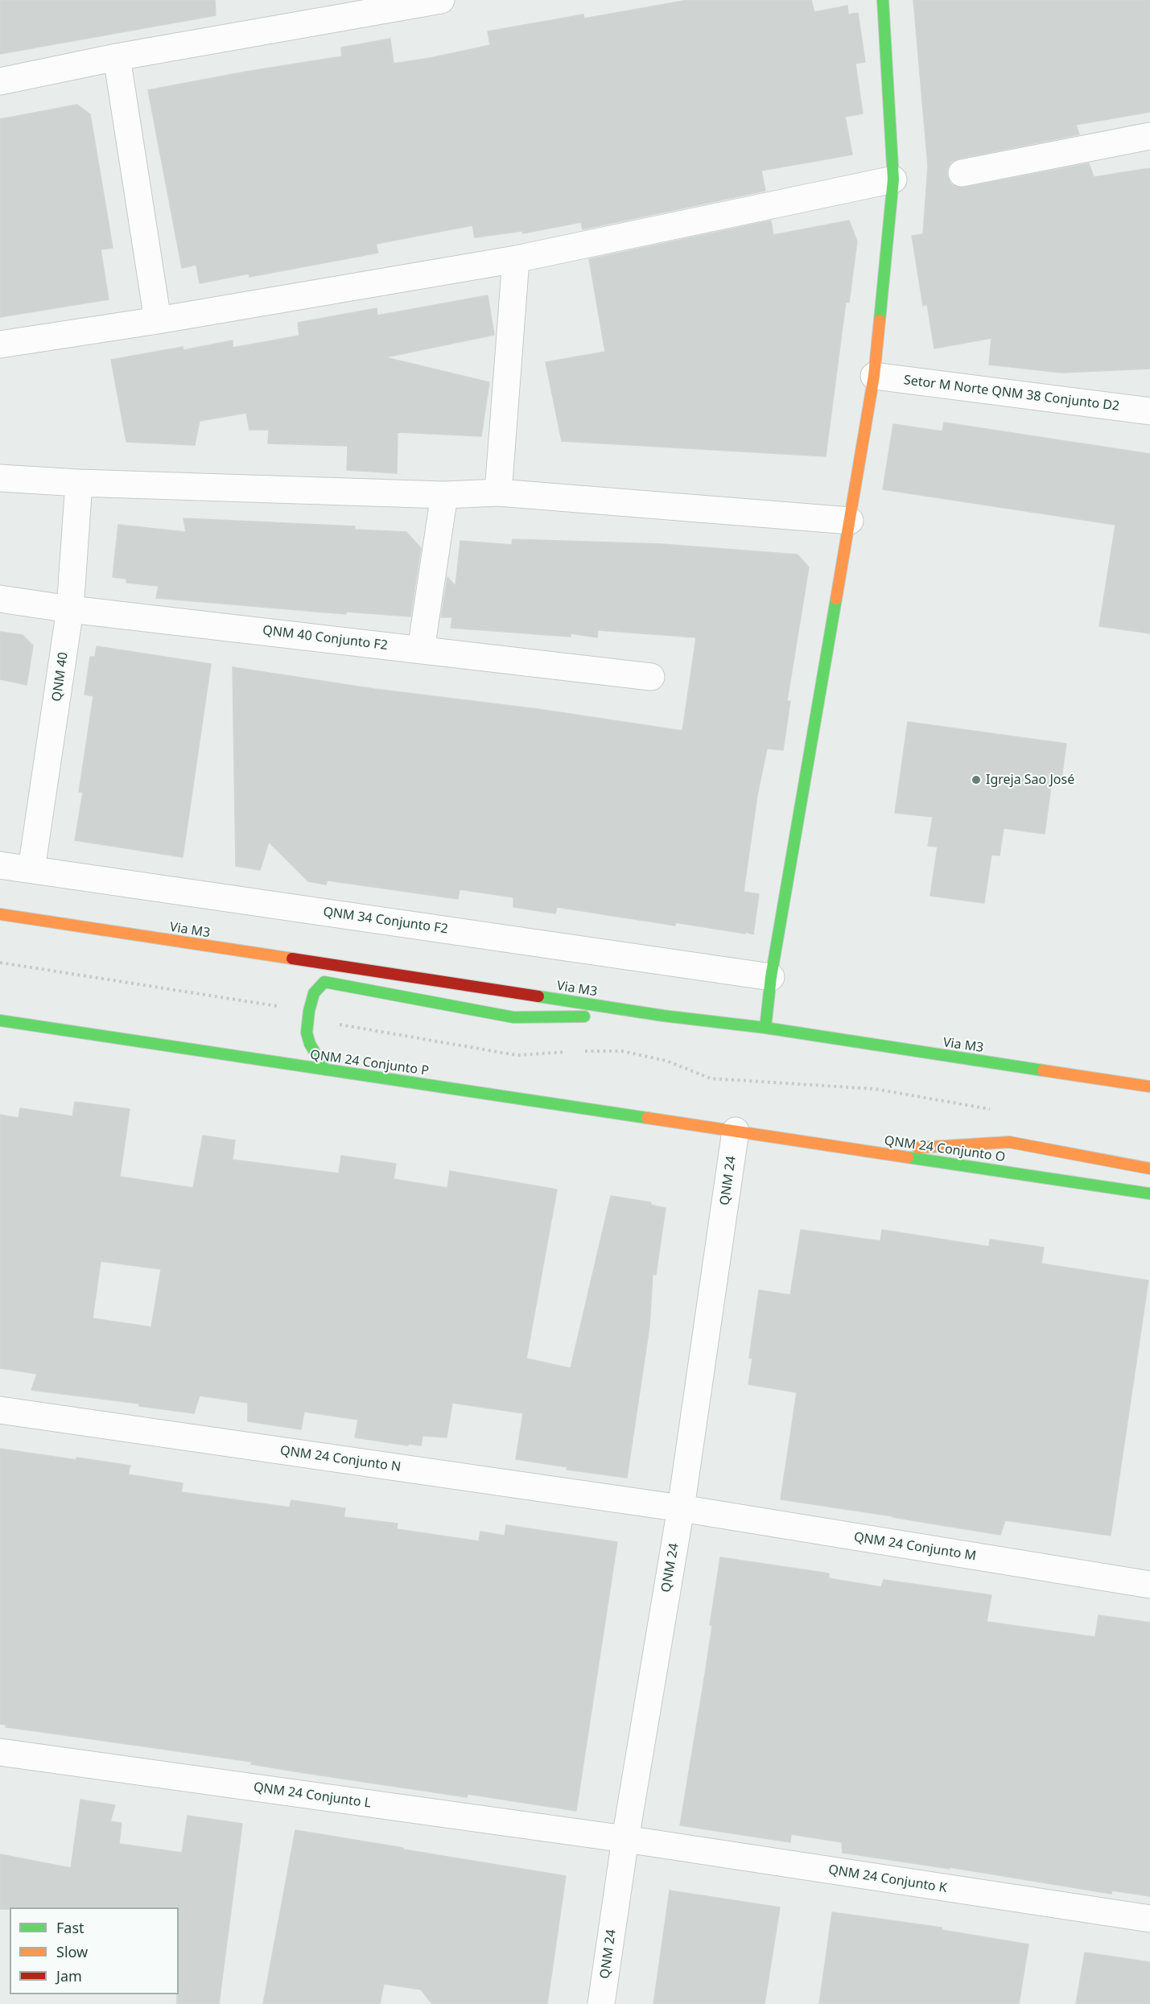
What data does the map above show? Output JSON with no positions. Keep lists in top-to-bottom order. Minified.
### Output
{"streets":{"main road":["Via M3","QNM 24 Conjunto P","QNM 24 Conjunto O"],"street":["Setor M Norte QNM 38 Conjunto D2","QNM 40 Conjunto F2","QNM 40","QNM 34 Conjunto F2","QNM 24","QNM 24 Conjunto N","QNM 24 Conjunto M","QNM 24 Conjunto L","QNM 24 Conjunto K"]},"crossings":[["QNM 40 Conjunto F2","QNM 40"],["QNM 40","QNM 34 Conjunto F2"],["QNM 24 Conjunto P","QNM 24 Conjunto O"],["QNM 24 Conjunto P","QNM 24"],["QNM 24 Conjunto O","QNM 24"],["QNM 24","QNM 24 Conjunto N"],["QNM 24","QNM 24 Conjunto M"],["QNM 24","QNM 24 Conjunto L"],["QNM 24","QNM 24 Conjunto K"],["QNM 24 Conjunto N","QNM 24 Conjunto M"],["QNM 24 Conjunto L","QNM 24 Conjunto K"]],"places":["Igreja Sao José"],"legend":["Fast","Slow","Jam"]}
